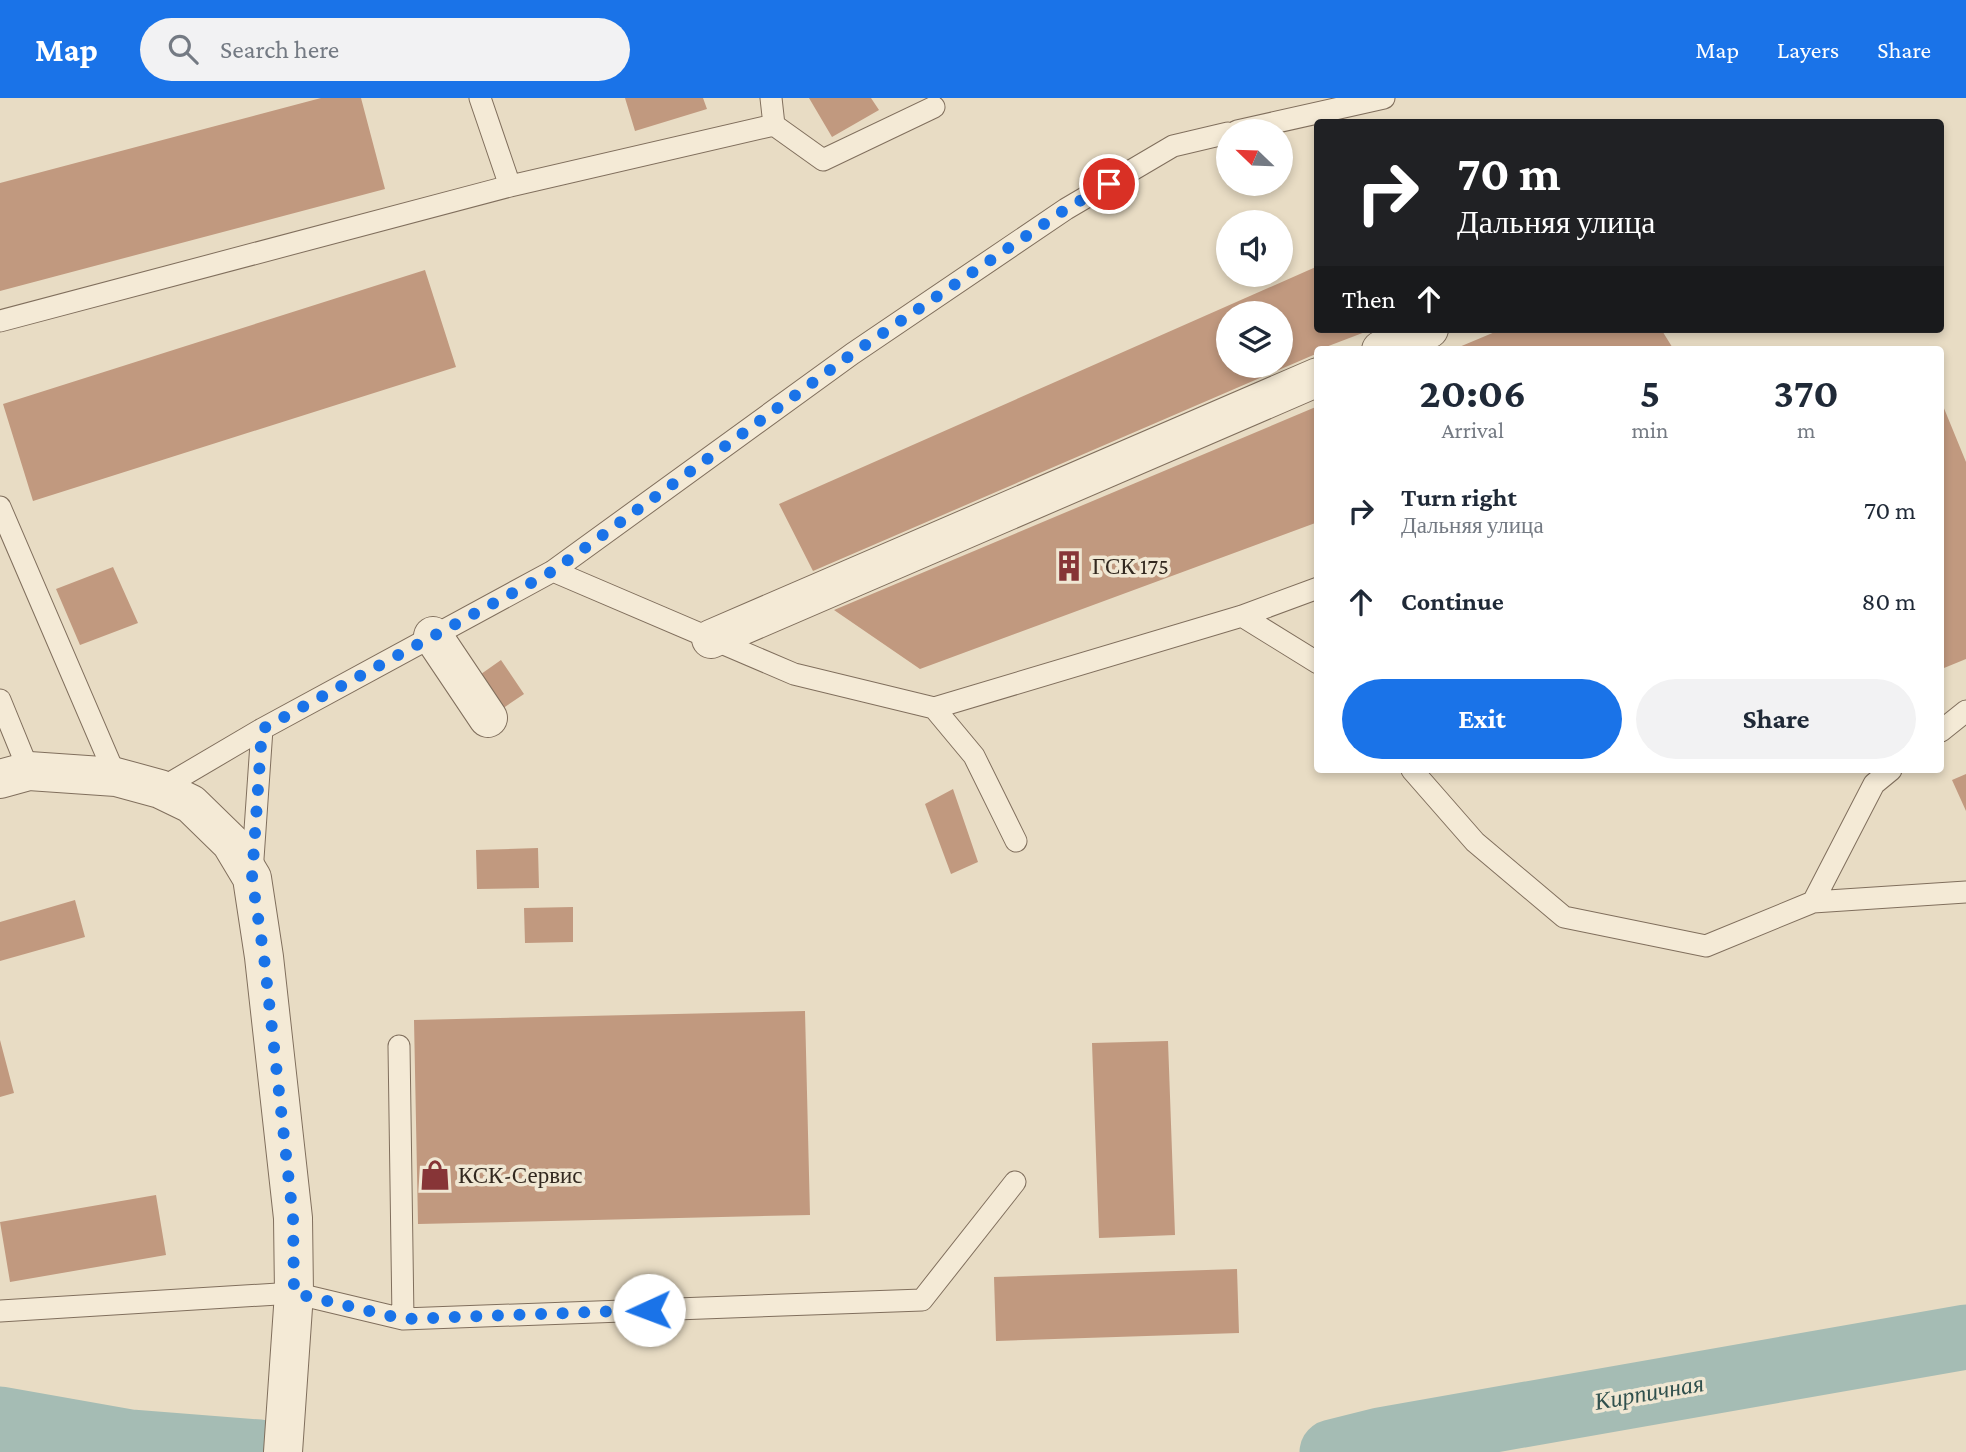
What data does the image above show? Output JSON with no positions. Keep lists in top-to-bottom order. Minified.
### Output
{"water":["Кирпичная"],"places":{"building":["ГСК 175"],"shop":["КСК-Сервис"]},"north":"top left","page":{"header":"Map","search":"Search here","nav":["Map","Layers","Share"],"turn":["70 m","Дальняя улица"],"then":"Then","eta":["20:06","Arrival","5","min","370","m"],"list":[{"name":"Turn right","note":"Дальняя улица","value":"70 m"},{"name":"Continue","value":"80 m"}],"buttons":["Exit","Share"]}}
